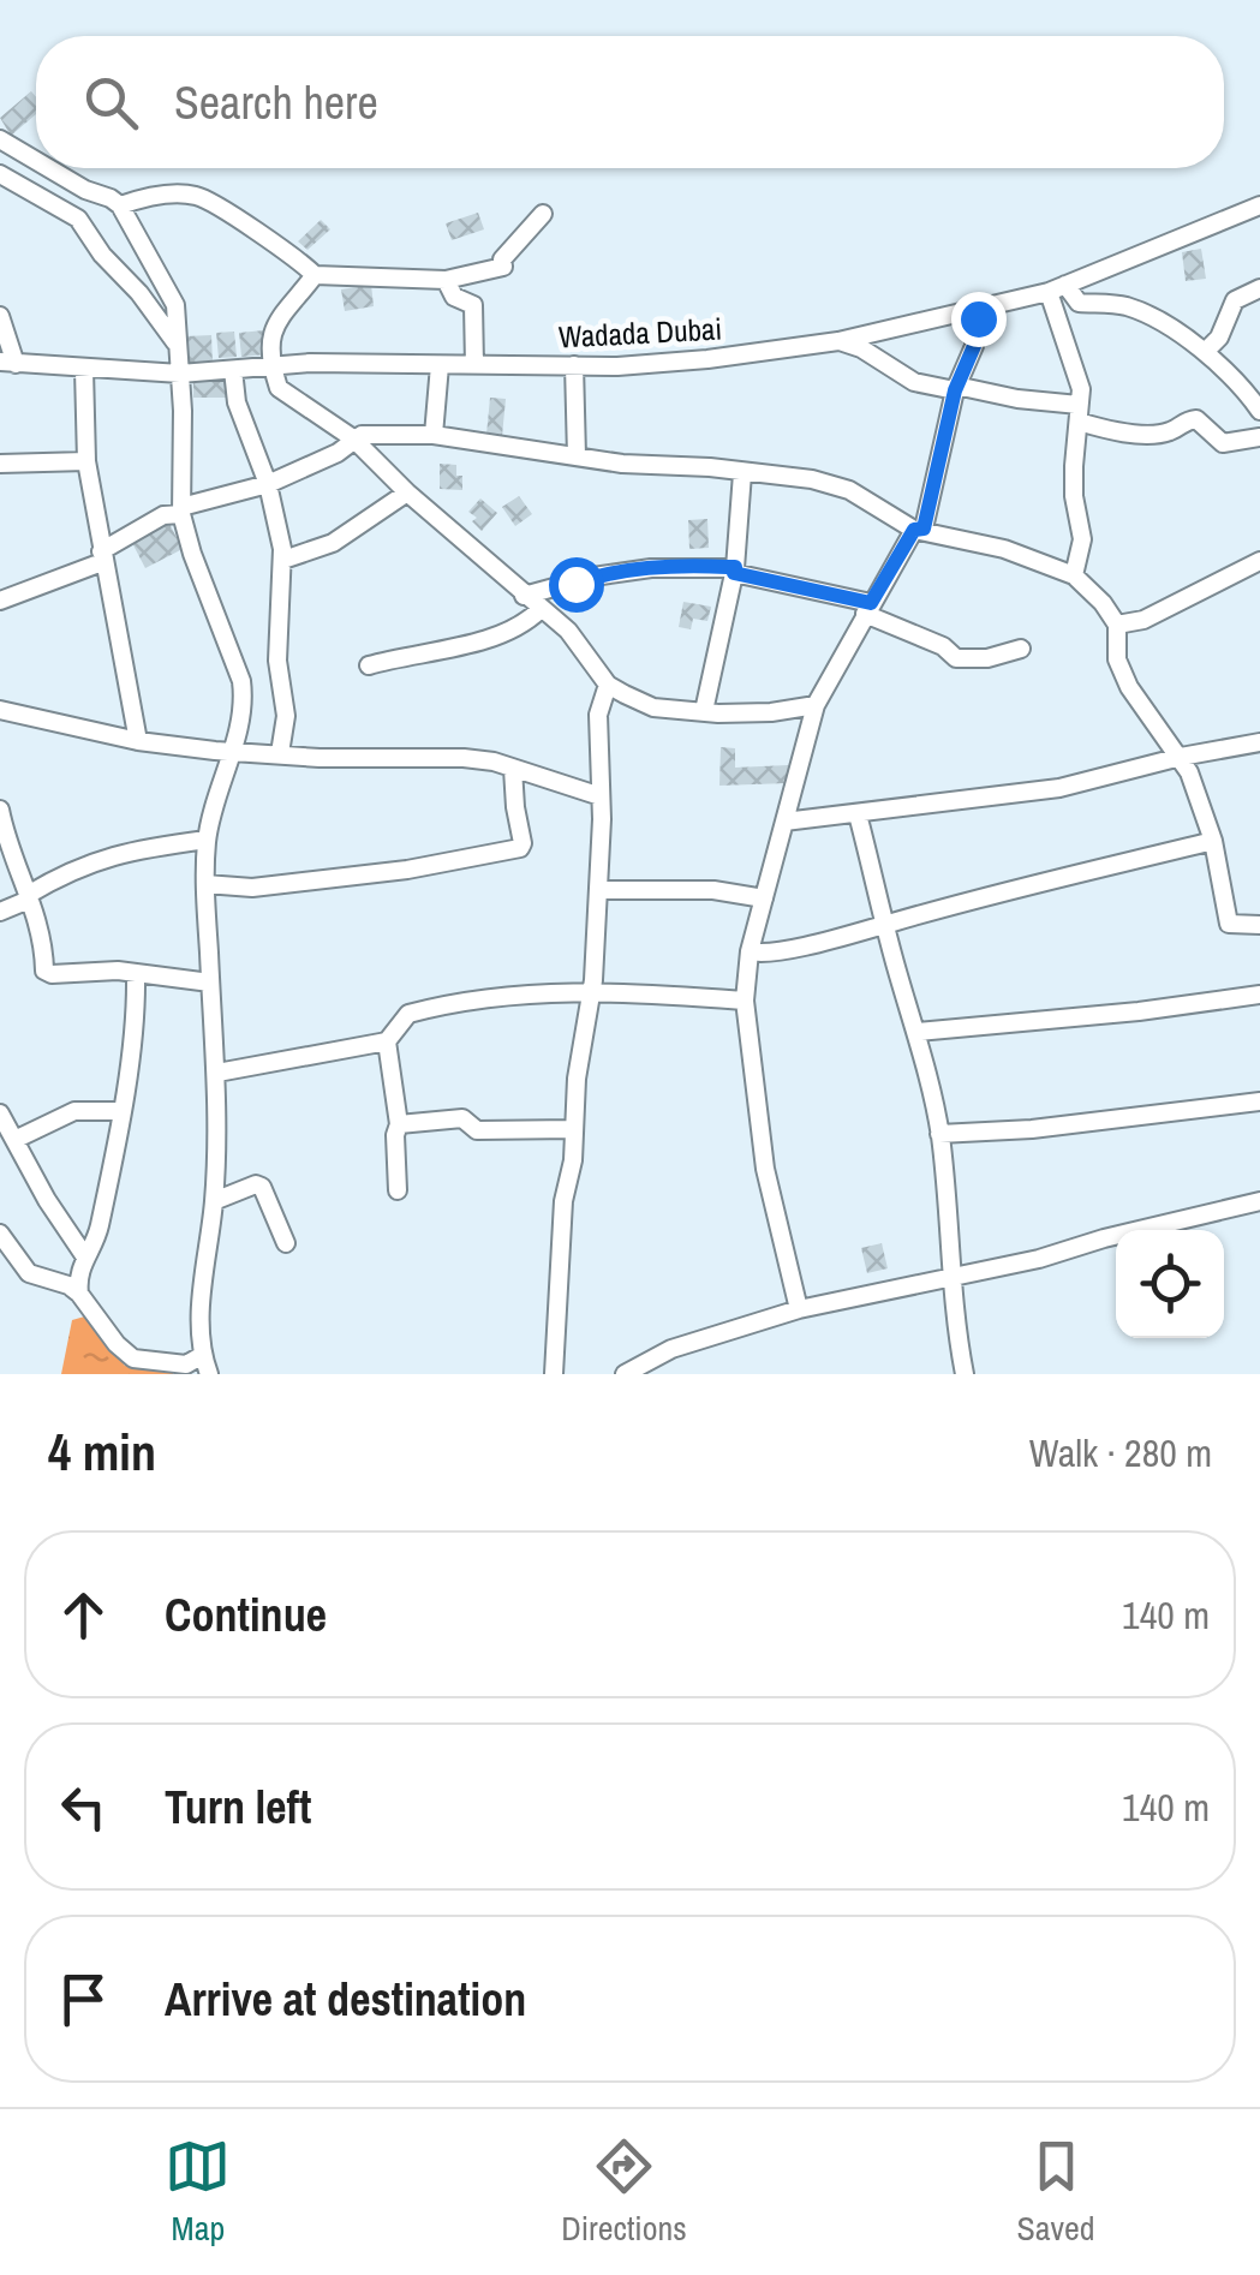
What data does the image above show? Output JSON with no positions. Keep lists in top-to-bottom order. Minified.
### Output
{"streets":{"street":["Wadada Dubai"]},"page":{"search":"Search here","heading":["4 min","Walk · 280 m"],"list":[["Continue","140 m"],["Turn left","140 m"],"Arrive at destination"],"nav":["Map","Directions","Saved"]}}
